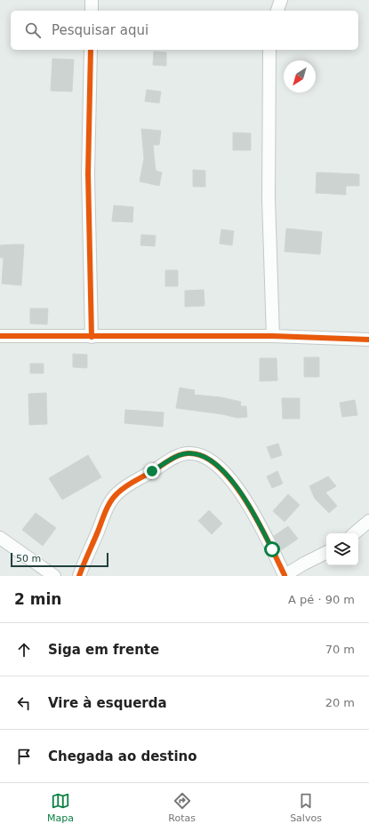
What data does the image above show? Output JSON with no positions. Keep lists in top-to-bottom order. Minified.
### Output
{"scale_bar":"50 m","north":"bottom left","page":{"search":"Pesquisar aqui","scale":"50 m","heading":["2 min","A pé · 90 m"],"list":[["Siga em frente","70 m"],["Vire à esquerda","20 m"],"Chegada ao destino"],"nav":["Mapa","Rotas","Salvos"]}}
